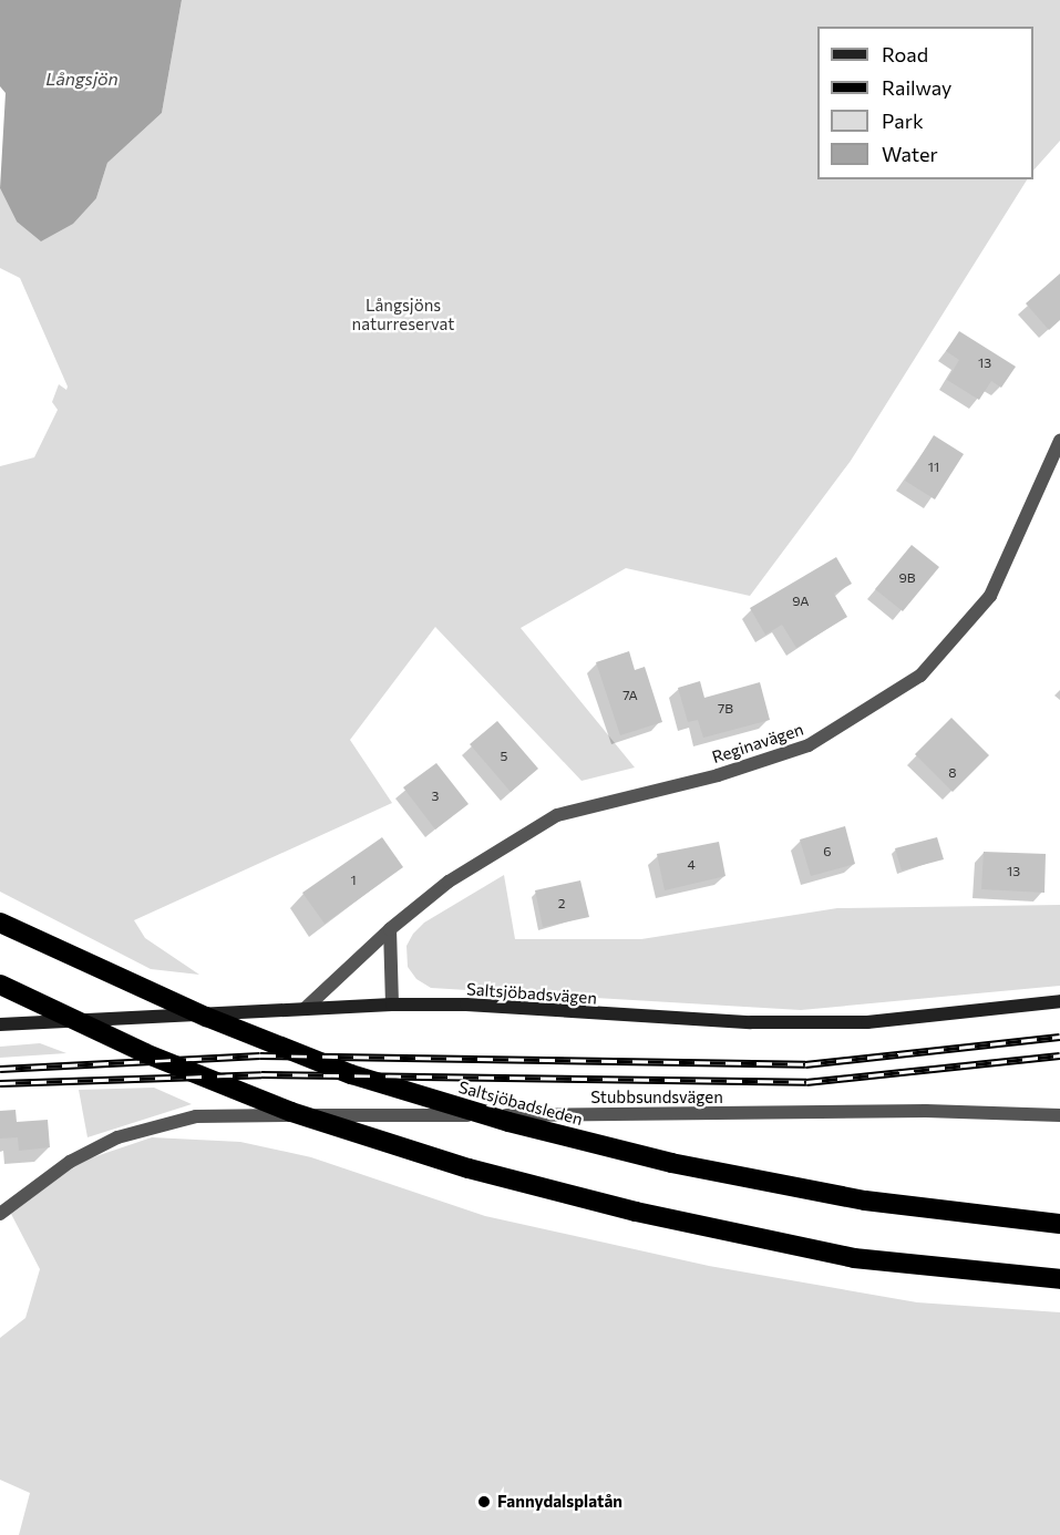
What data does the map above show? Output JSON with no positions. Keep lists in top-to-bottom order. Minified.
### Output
{"streets":{"highway":["Saltsjöbadsleden"],"street":["Reginavägen","Saltsjöbadsvägen","Stubbsundsvägen"]},"crossings":[["Reginavägen","Saltsjöbadsvägen"]],"water":["Långsjön"],"parks":["Långsjöns naturreservat"],"places":["Fannydalsplatån"],"house_numbers":["13","11","9B","9A","7A","7B","5","8","3","6","4","13","1","2"],"legend":["Road","Railway","Park","Water"]}
